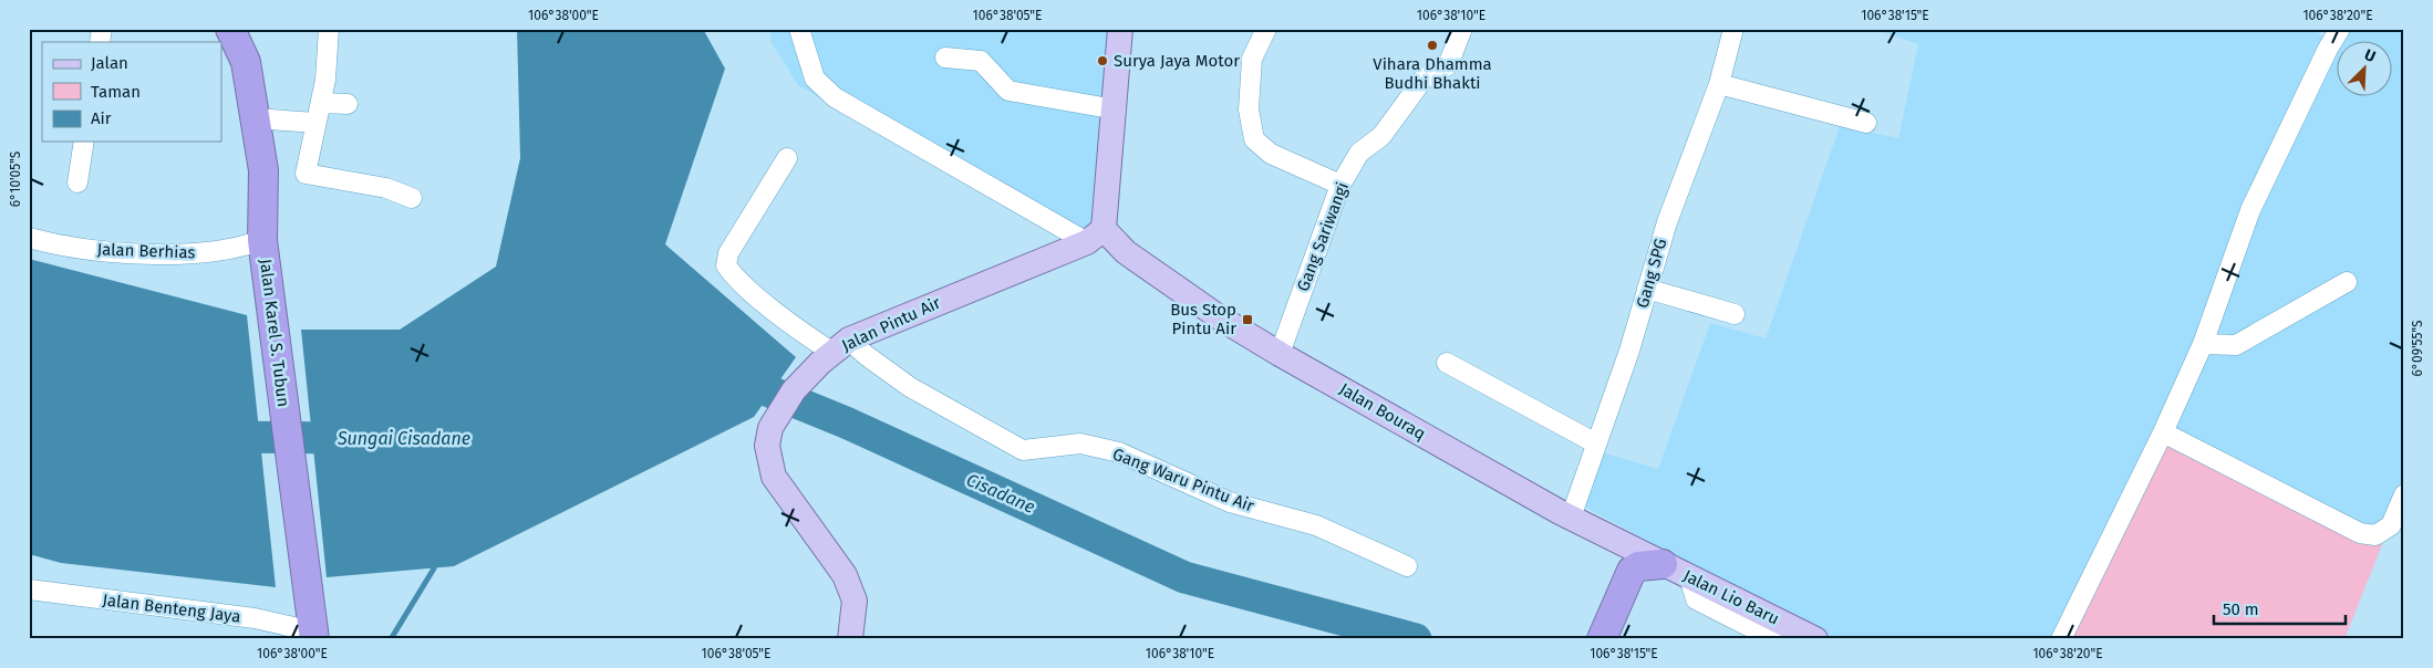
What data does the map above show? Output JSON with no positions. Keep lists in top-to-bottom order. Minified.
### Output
{"streets":{"highway":["Jalan Karel S. Tubun"],"main road":["Jalan Pintu Air","Jalan Bouraq","Jalan Lio Baru"],"street":["Gang Sariwangi","Jalan Berhias","Gang SPG","Gang Waru Pintu Air","Jalan Benteng Jaya"]},"crossings":[["Gang Sariwangi","Jalan Bouraq"],["Jalan Berhias","Jalan Karel S. Tubun"],["Gang SPG","Jalan Bouraq"],["Jalan Pintu Air","Jalan Bouraq"],["Jalan Pintu Air","Gang Waru Pintu Air"],["Jalan Karel S. Tubun","Jalan Benteng Jaya"],["Jalan Bouraq","Jalan Lio Baru"]],"water":["Sungai Cisadane","Cisadane"],"places":{"other":["Vihara Dhamma Budhi Bhakti","Surya Jaya Motor"],"transit":["Bus Stop Pintu Air"]},"legend":["Jalan","Taman","Air"],"scale_bar":"50 m","north":"top right","coordinates":["106°38'00\"E","106°38'05\"E","106°38'10\"E","106°38'15\"E","106°38'20\"E","6°10'05\"S","6°09'55\"S"]}
